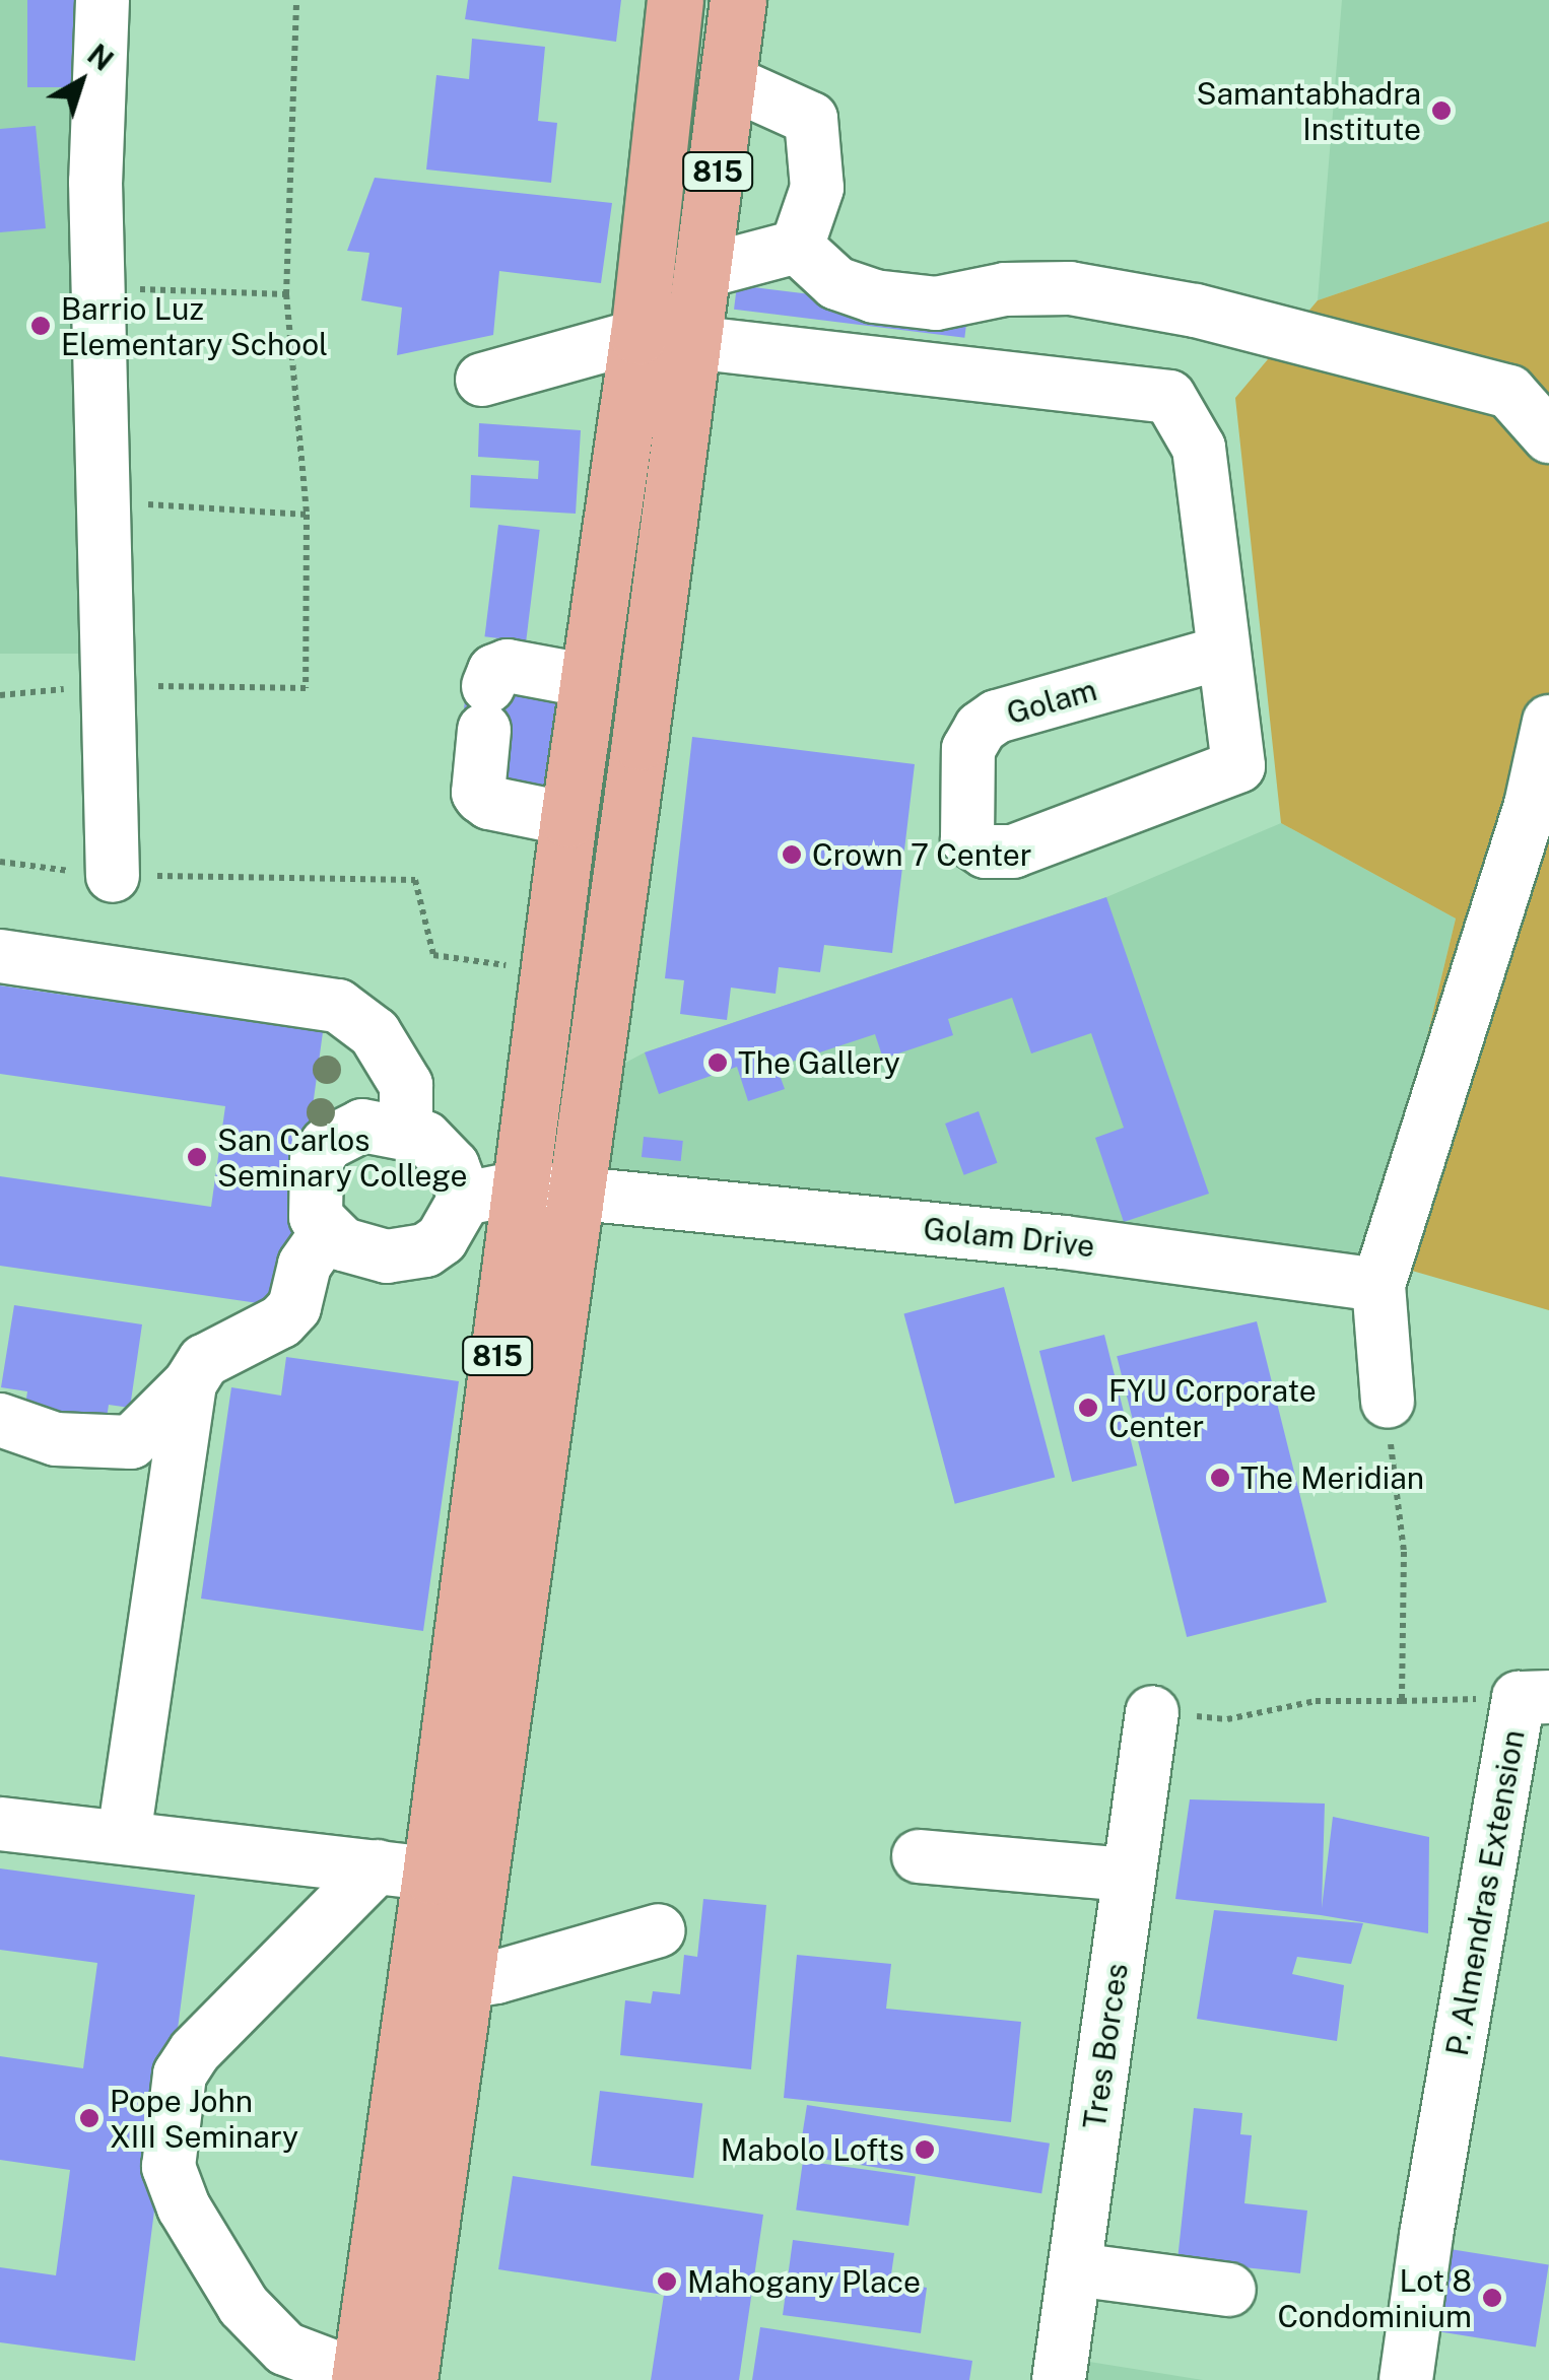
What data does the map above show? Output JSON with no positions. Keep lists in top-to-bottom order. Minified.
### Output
{"streets":{"main road":["815"],"street":["Golam","Golam Drive","P. Almendras Extension","Tres Borces"]},"crossings":[["815","Golam Drive"],["P. Almendras Extension","Tres Borces"]],"places":["Samantabhadra Institute","Barrio Luz Elementary School","Crown 7 Center","The Gallery","San Carlos Seminary College","FYU Corporate Center","The Meridian","Pope John XIII Seminary","Mabolo Lofts","Mahogany Place","Lot 8 Condominium"],"north":"top right"}
